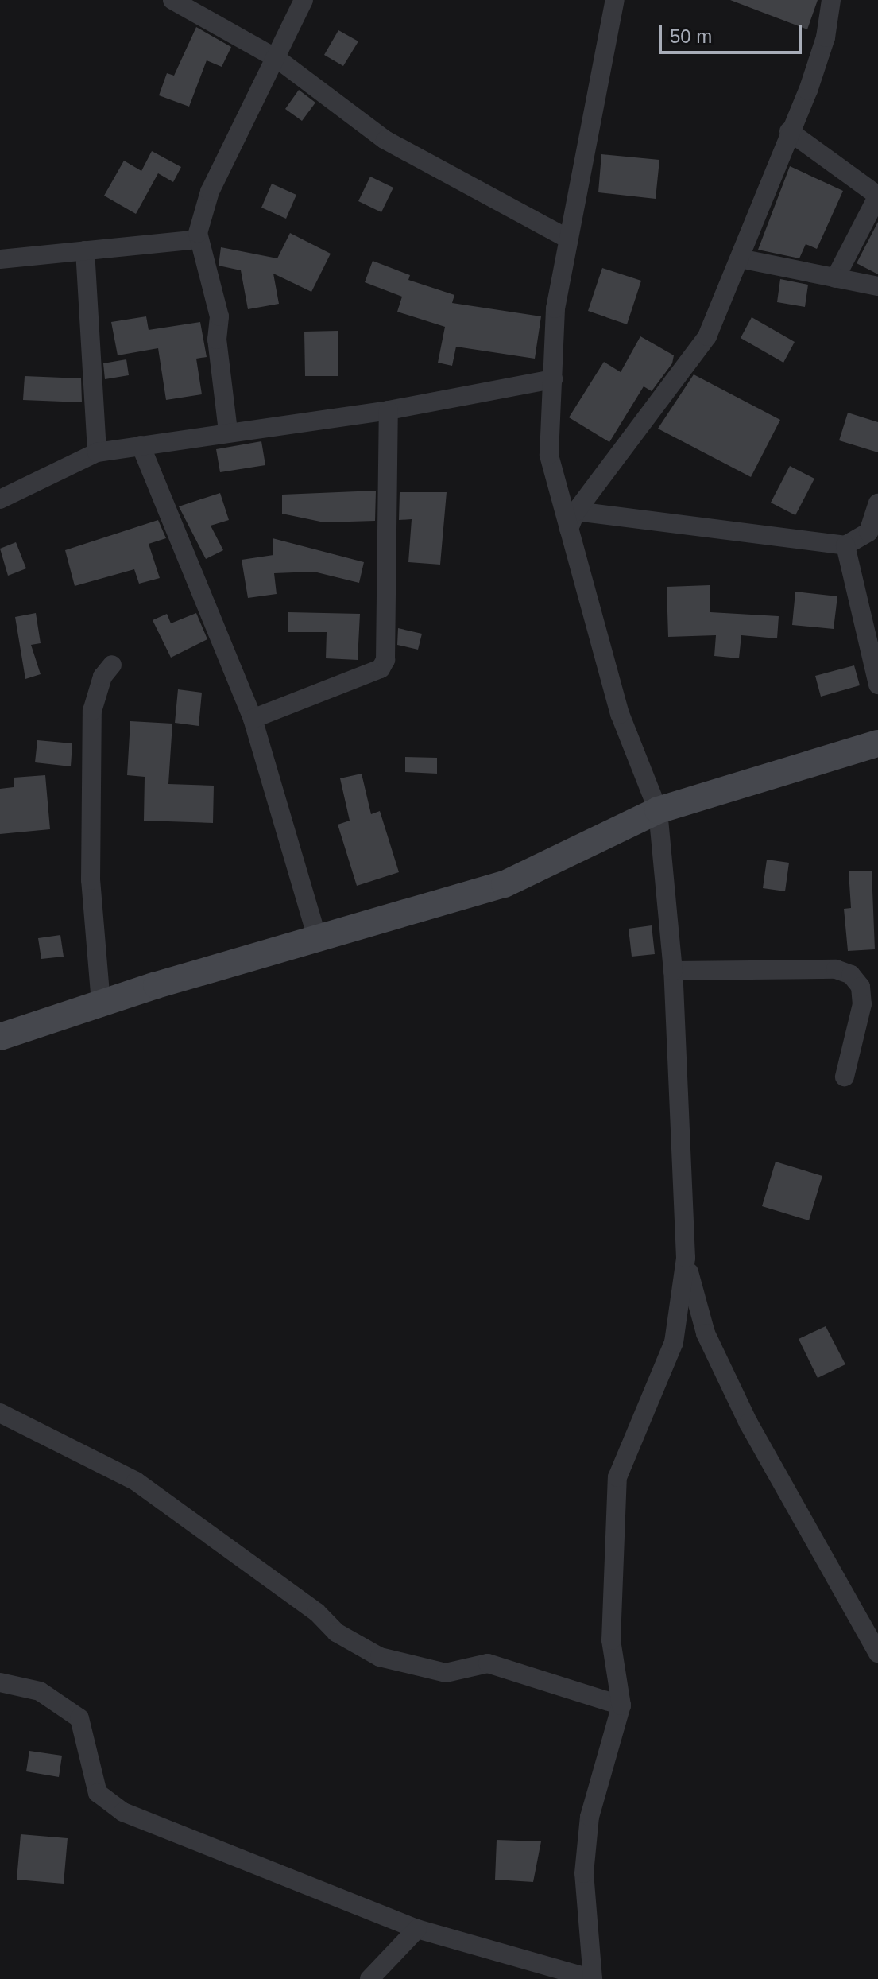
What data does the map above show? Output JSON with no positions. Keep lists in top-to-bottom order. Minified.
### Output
{"scale_bar":"50 m"}
